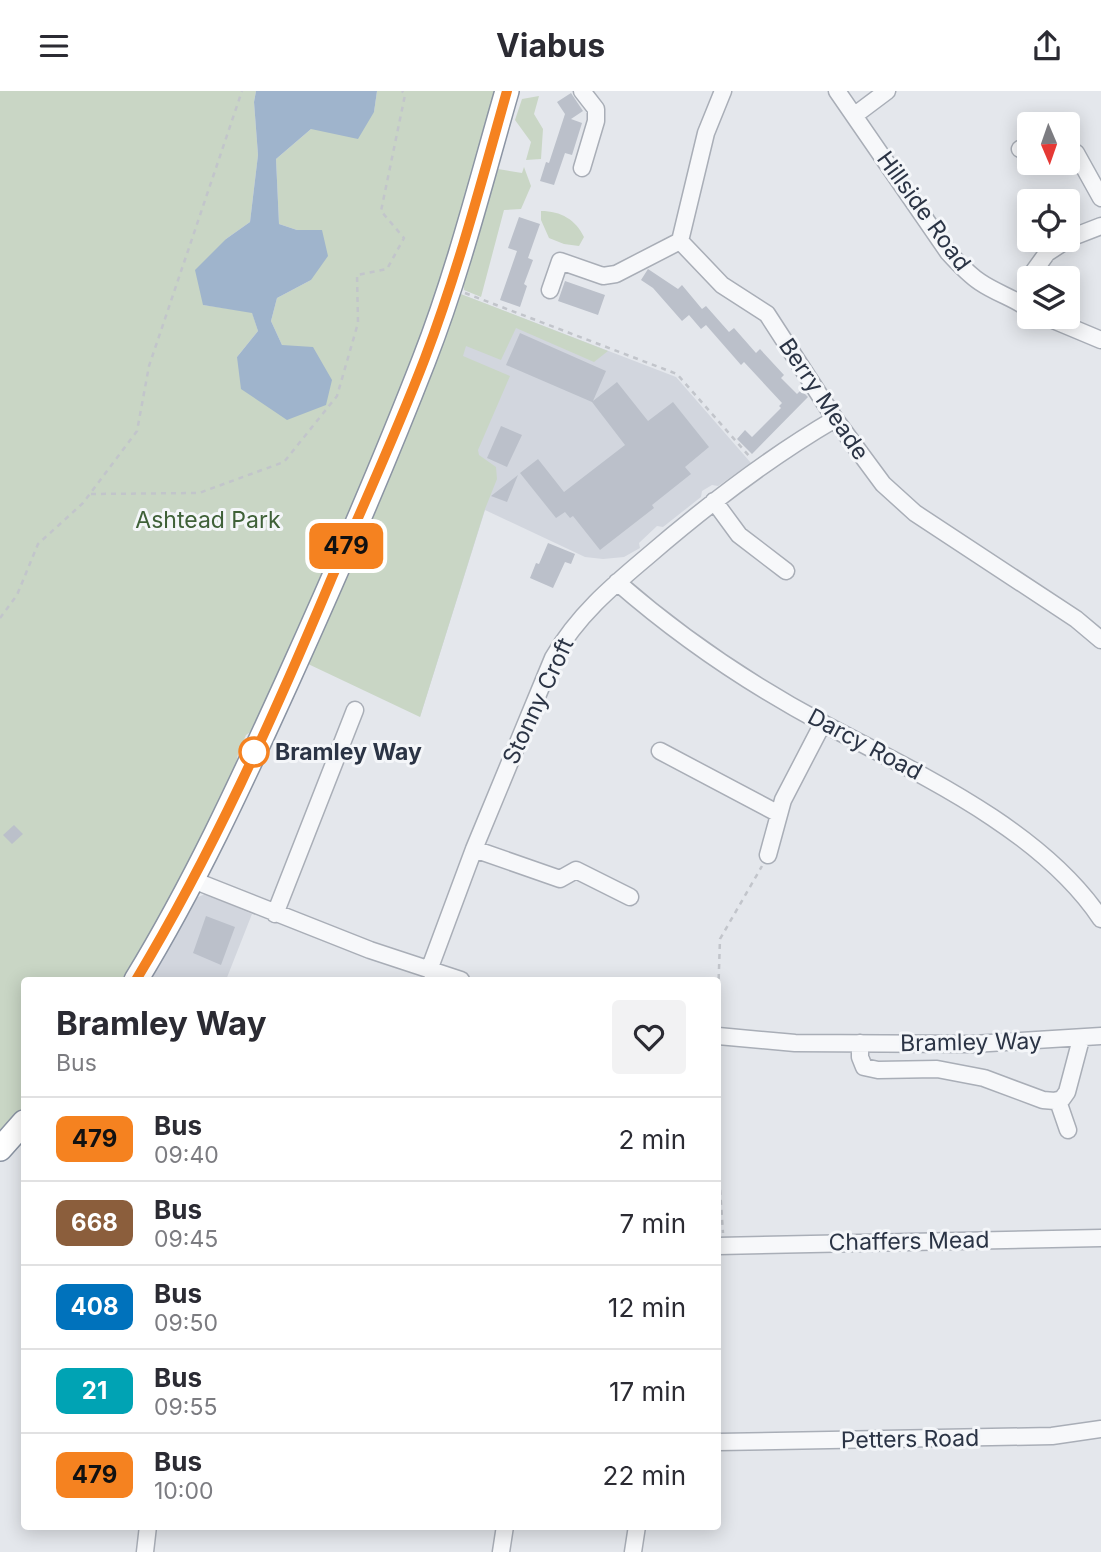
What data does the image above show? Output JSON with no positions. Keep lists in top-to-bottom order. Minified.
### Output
{"streets":{"street":["Hillside Road","Berry Meade","Stonny Croft","Darcy Road","Bramley Way","Chaffers Mead","Petters Road"]},"crossings":[["Berry Meade","Stonny Croft"],["Stonny Croft","Darcy Road"]],"parks":["Ashtead Park"],"places":["Bramley Way"],"lines":["bus line 479"],"north":"bottom","page":{"header":"Viabus","on_map":"479","heading":["Bramley Way","Bus"],"list":[{"mark":"479","name":"Bus","note":"09:40","value":"2 min"},{"mark":"668","name":"Bus","note":"09:45","value":"7 min"},{"mark":"408","name":"Bus","note":"09:50","value":"12 min"},{"mark":"21","name":"Bus","note":"09:55","value":"17 min"},{"mark":"479","name":"Bus","note":"10:00","value":"22 min"}]}}
